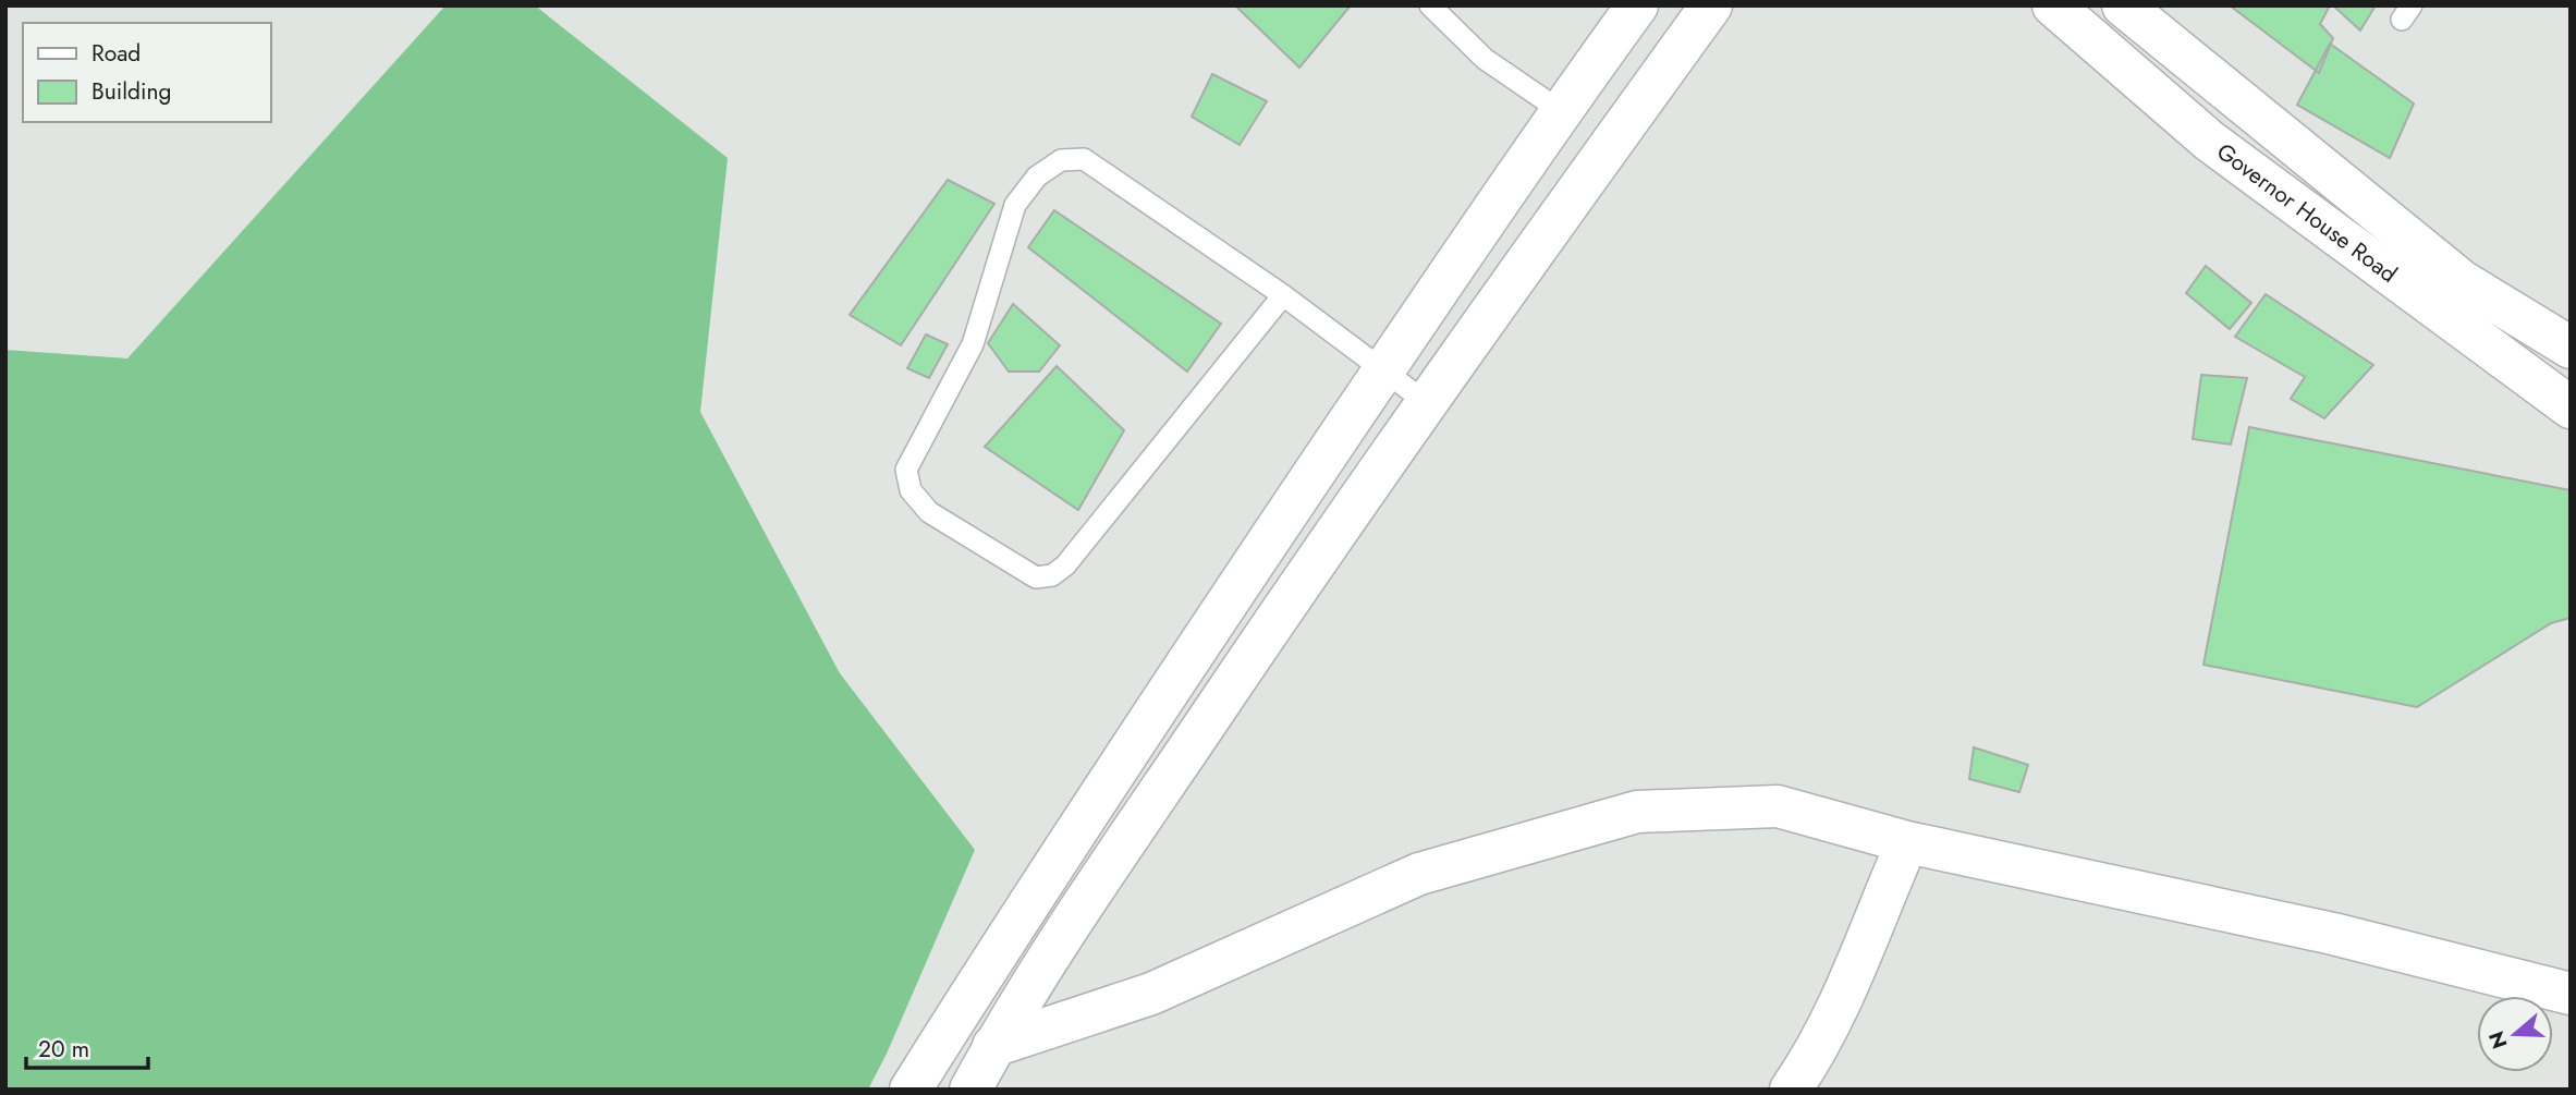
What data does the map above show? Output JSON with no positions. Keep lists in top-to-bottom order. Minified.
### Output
{"streets":{"street":["Governor House Road"]},"legend":["Road","Building"],"scale_bar":"20 m","north":"left"}
